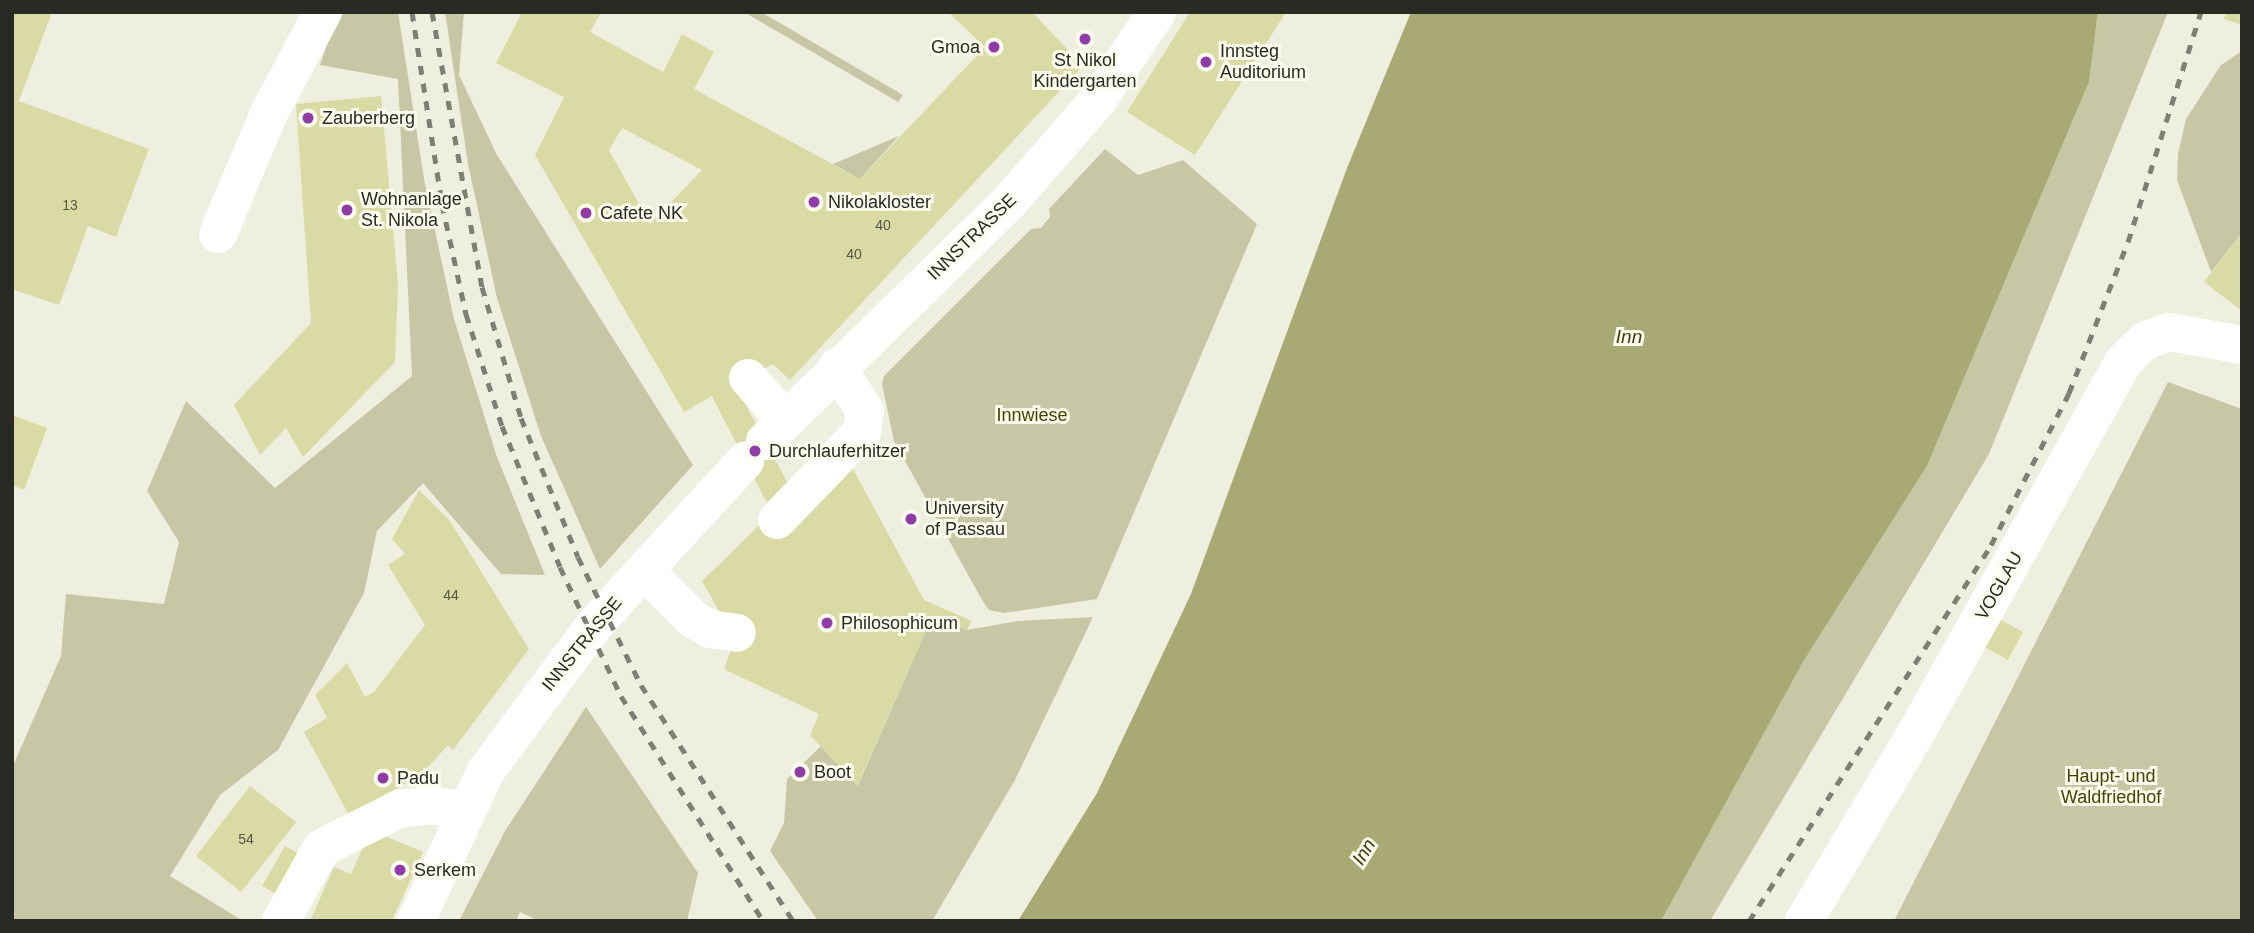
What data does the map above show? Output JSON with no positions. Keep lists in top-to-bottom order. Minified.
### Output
{"streets":{"street":["INNSTRASSE","VOGLAU"]},"water":["Inn"],"parks":["Innwiese","Haupt- und Waldfriedhof"],"places":["St Nikol Kindergarten","Gmoa","Innsteg Auditorium","Zauberberg","Nikolakloster","Wohnanlage St. Nikola","Cafete NK","Durchlauferhitzer","University of Passau","Philosophicum","Boot","Padu","Serkem"],"house_numbers":["13","40","40","44","54"]}
